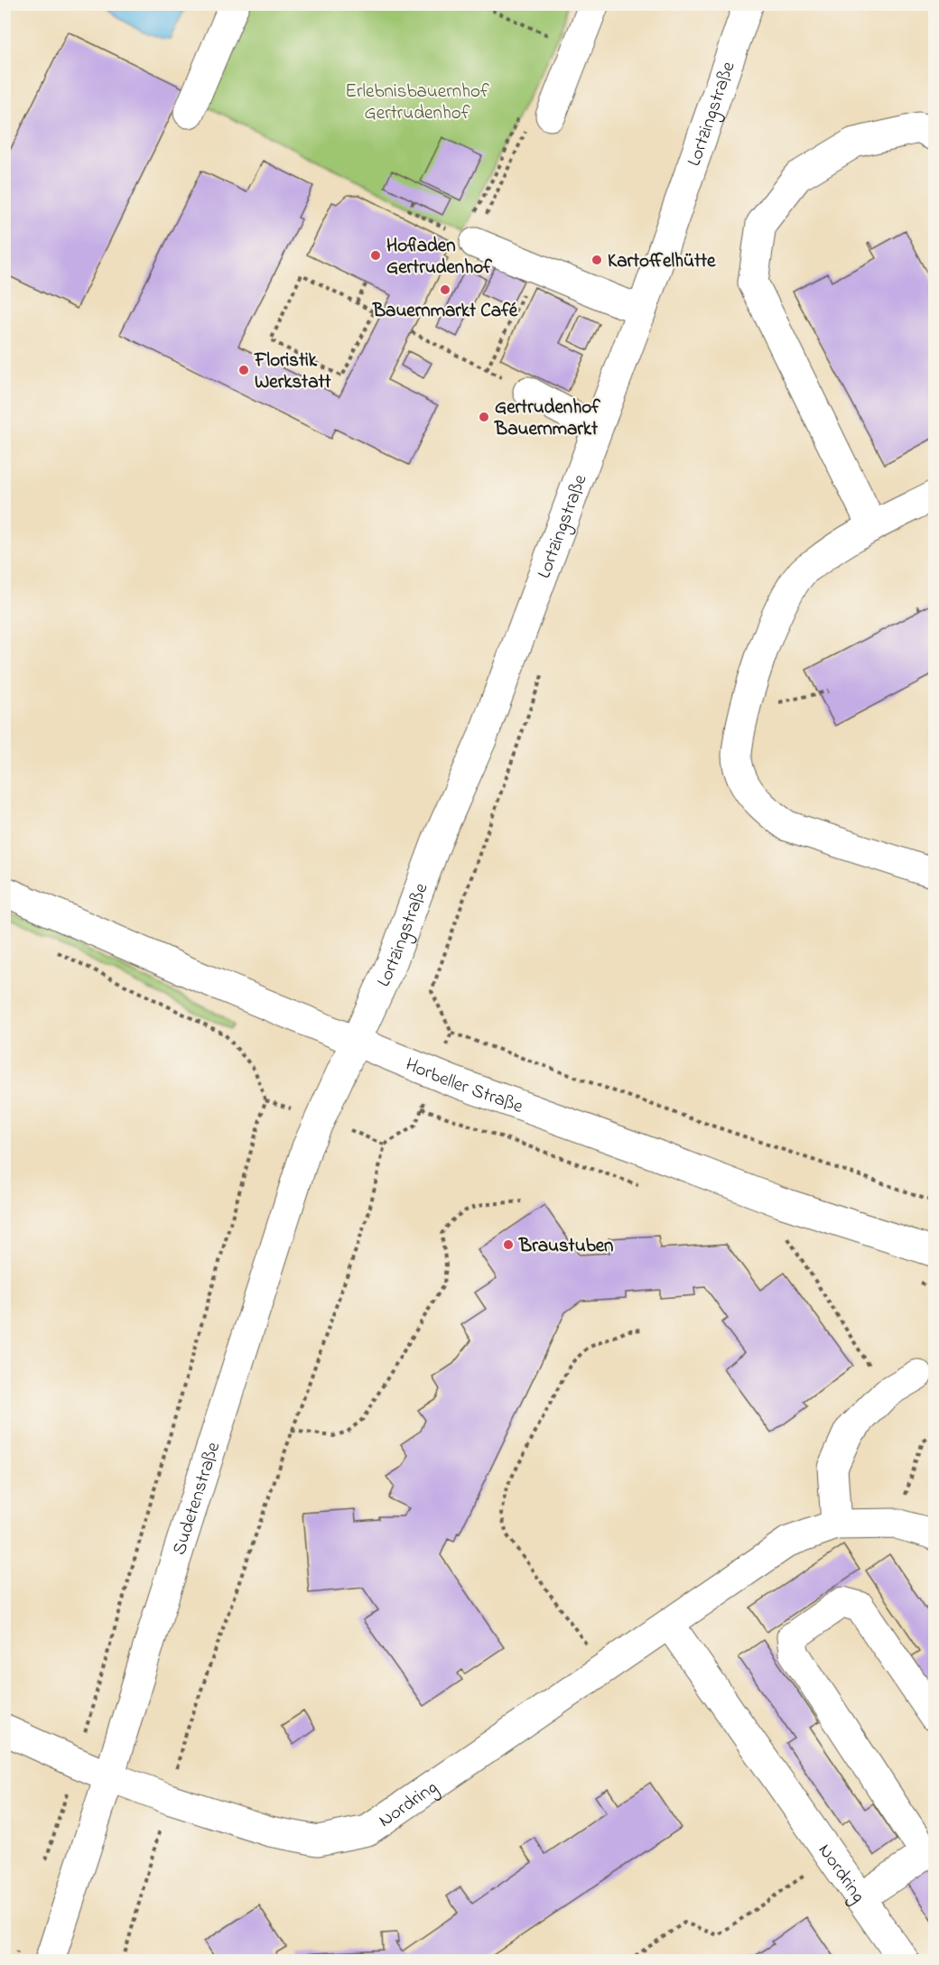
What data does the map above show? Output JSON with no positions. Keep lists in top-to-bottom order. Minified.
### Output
{"streets":{"street":["Lortzingstraße","Horbeller Straße","Sudetenstraße","Nordring"]},"crossings":[["Lortzingstraße","Horbeller Straße"],["Lortzingstraße","Sudetenstraße"],["Horbeller Straße","Sudetenstraße"],["Sudetenstraße","Nordring"]],"parks":["Erlebnisbauernhof Gertrudenhof"],"places":["Hofladen Gertrudenhof","Kartoffelhütte","Bauernmarkt Café","Floristik Werkstatt","Gertrudenhof Bauernmarkt","Braustuben"]}
